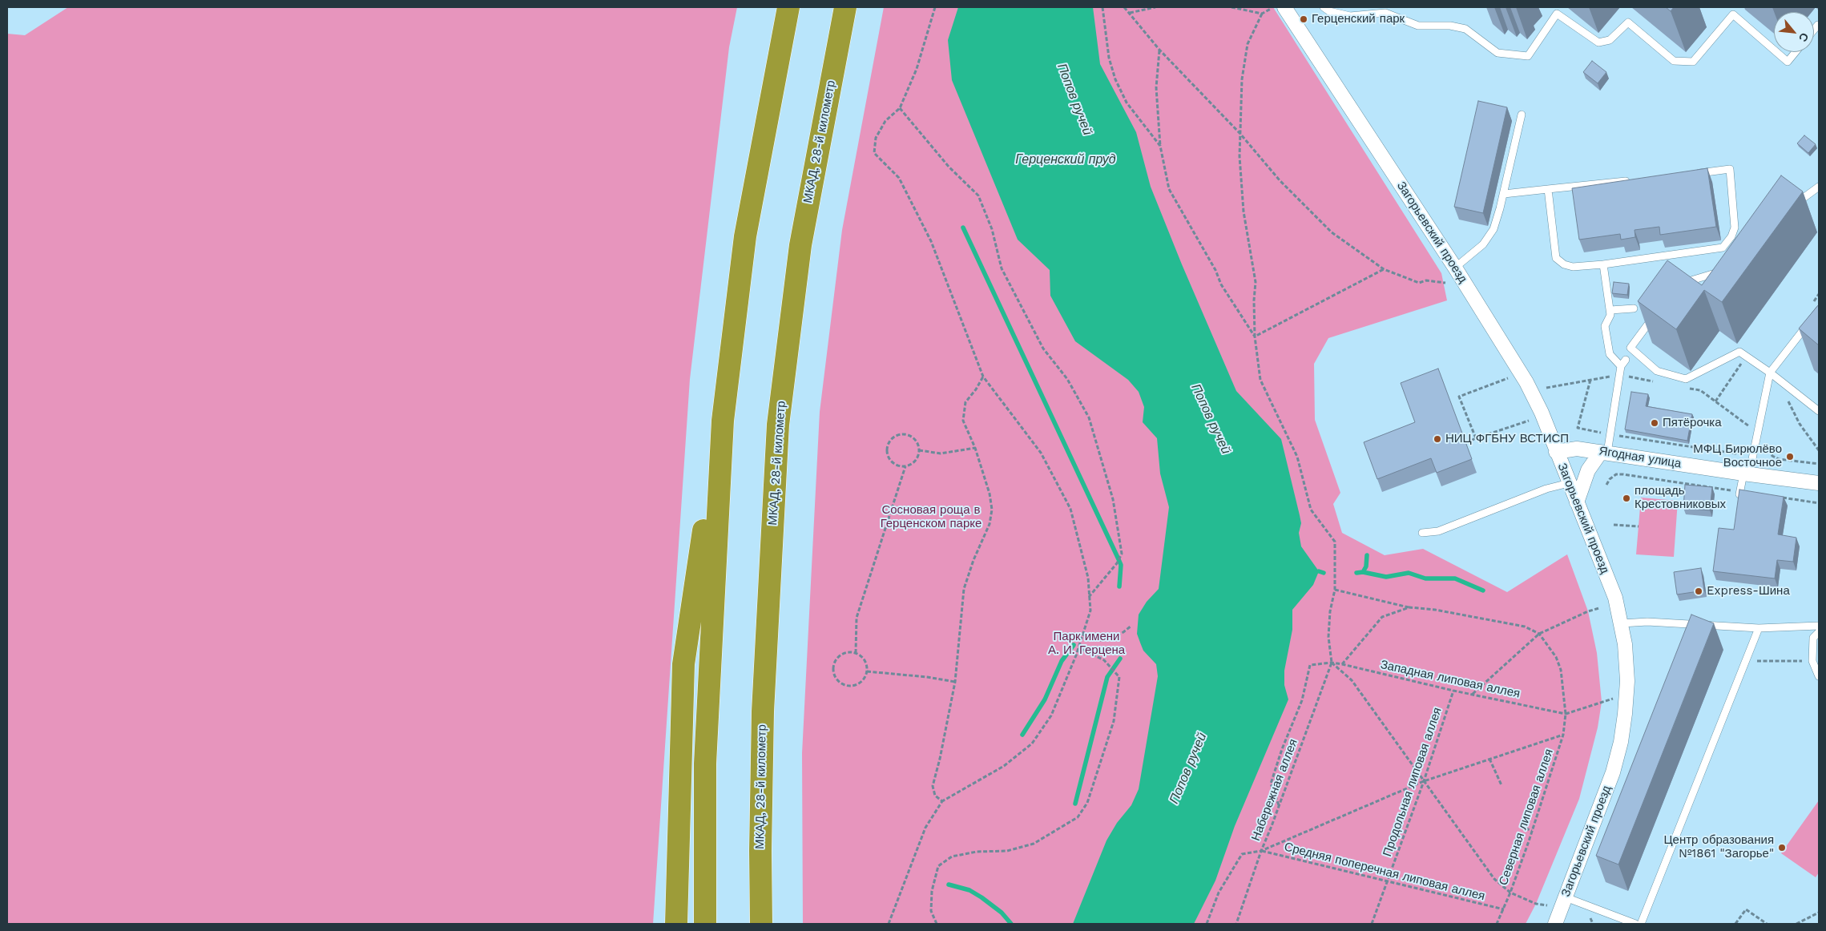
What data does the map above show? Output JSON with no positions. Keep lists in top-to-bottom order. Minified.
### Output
{"streets":{"highway":["МКАД, 28-й километр"],"street":["Загорьевский проезд","Ягодная улица"],"path":["Западная липовая аллея","Продольная липовая аллея","Набережная аллея","Северная липовая аллея","Средняя поперечная липовая аллея"]},"crossings":[["Загорьевский проезд","Ягодная улица"],["Западная липовая аллея","Продольная липовая аллея"],["Западная липовая аллея","Набережная аллея"],["Западная липовая аллея","Северная липовая аллея"],["Продольная липовая аллея","Средняя поперечная липовая аллея"],["Набережная аллея","Средняя поперечная липовая аллея"],["Северная липовая аллея","Средняя поперечная липовая аллея"]],"water":["Попов ручей","Герценский пруд"],"parks":["Сосновая роща в Герценском парке","Парк имени А. И. Герцена"],"places":["Герценский парк","Пятёрочка","НИЦ ФГБНУ ВСТИСП","МФЦ Бирюлёво Восточное","площадь Крестовниковых","Express-Шина","Центр образования №1861 \"Загорье\""],"north":"bottom right"}
